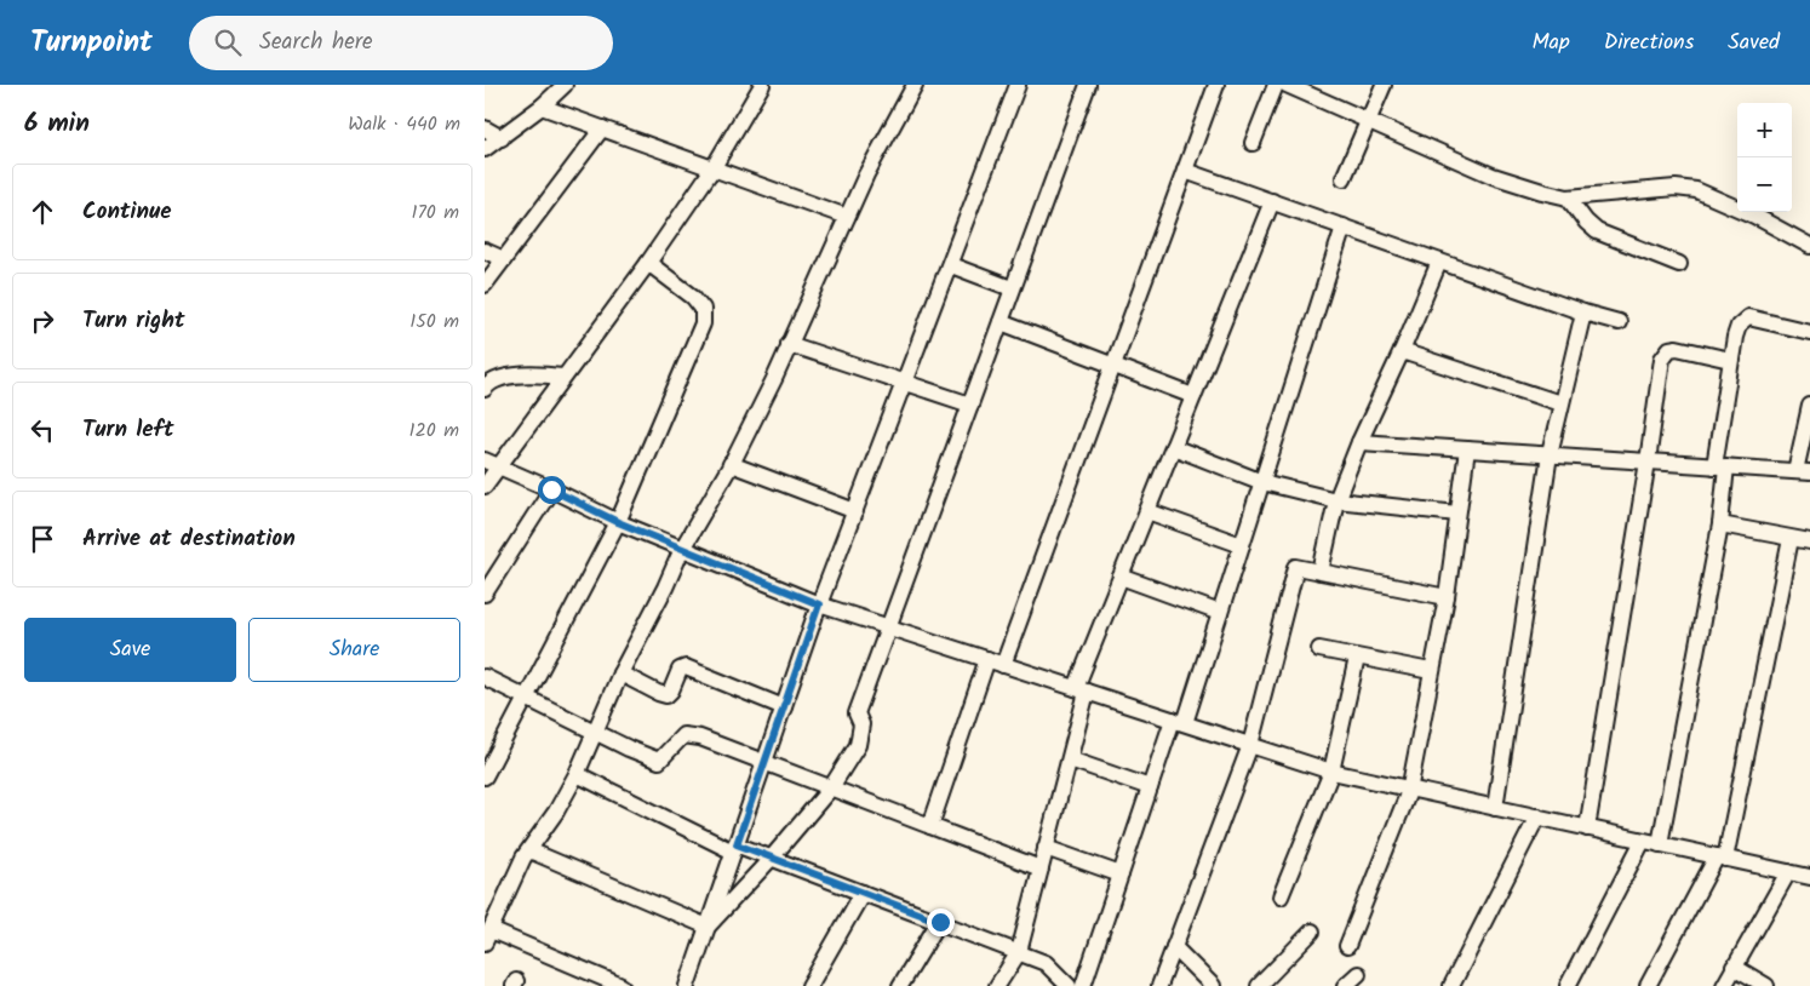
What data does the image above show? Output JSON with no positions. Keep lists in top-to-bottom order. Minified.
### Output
{"page":{"header":"Turnpoint","search":"Search here","nav":["Map","Directions","Saved"],"heading":["6 min","Walk · 440 m"],"map_buttons":["+","−"],"list":[["Continue","170 m"],["Turn right","150 m"],["Turn left","120 m"],"Arrive at destination"],"buttons":["Save","Share"]}}
